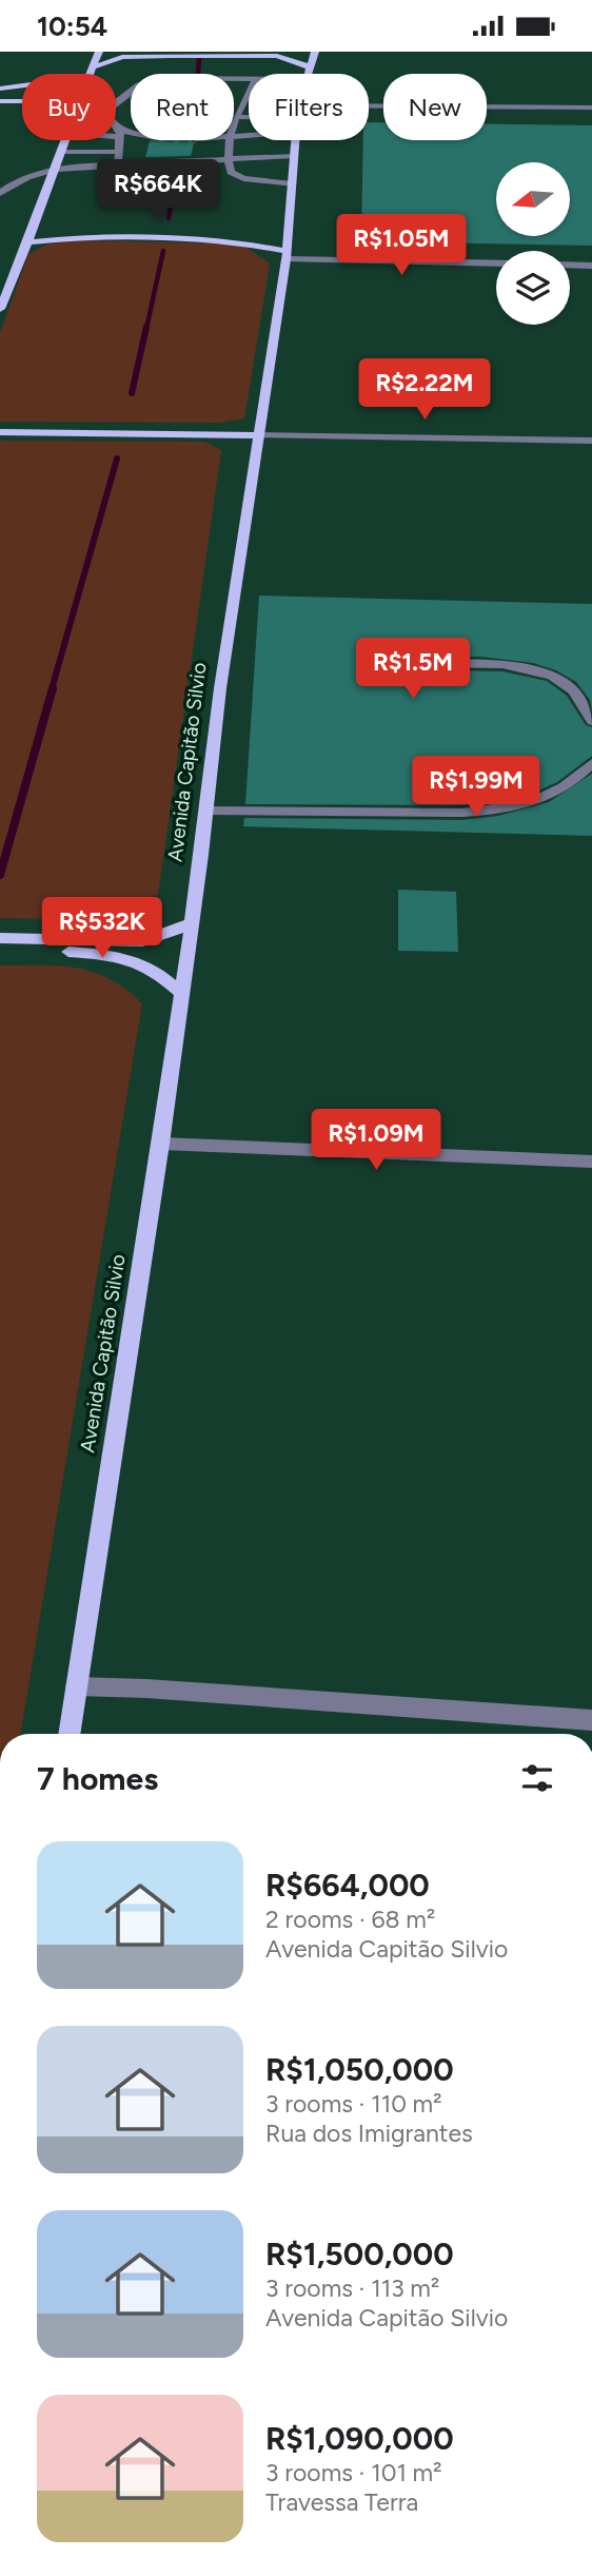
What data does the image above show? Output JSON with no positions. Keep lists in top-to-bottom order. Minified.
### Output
{"streets":{"main road":["Avenida Capitão Silvio"]},"north":"left","page":{"status":"10:54","chip":["Buy","Rent","Filters","New"],"price":["R$664K","R$1.05M","R$2.22M","R$1.5M","R$1.99M","R$532K","R$1.09M"],"heading":"7 homes","list":[{"name":"R$664,000","note":"2 rooms · 68 m² · Avenida Capitão Silvio"},{"name":"R$1,050,000","note":"3 rooms · 110 m² · Rua dos Imigrantes"},{"name":"R$1,500,000","note":"3 rooms · 113 m² · Avenida Capitão Silvio"},{"name":"R$1,090,000","note":"3 rooms · 101 m² · Travessa Terra"}]}}
